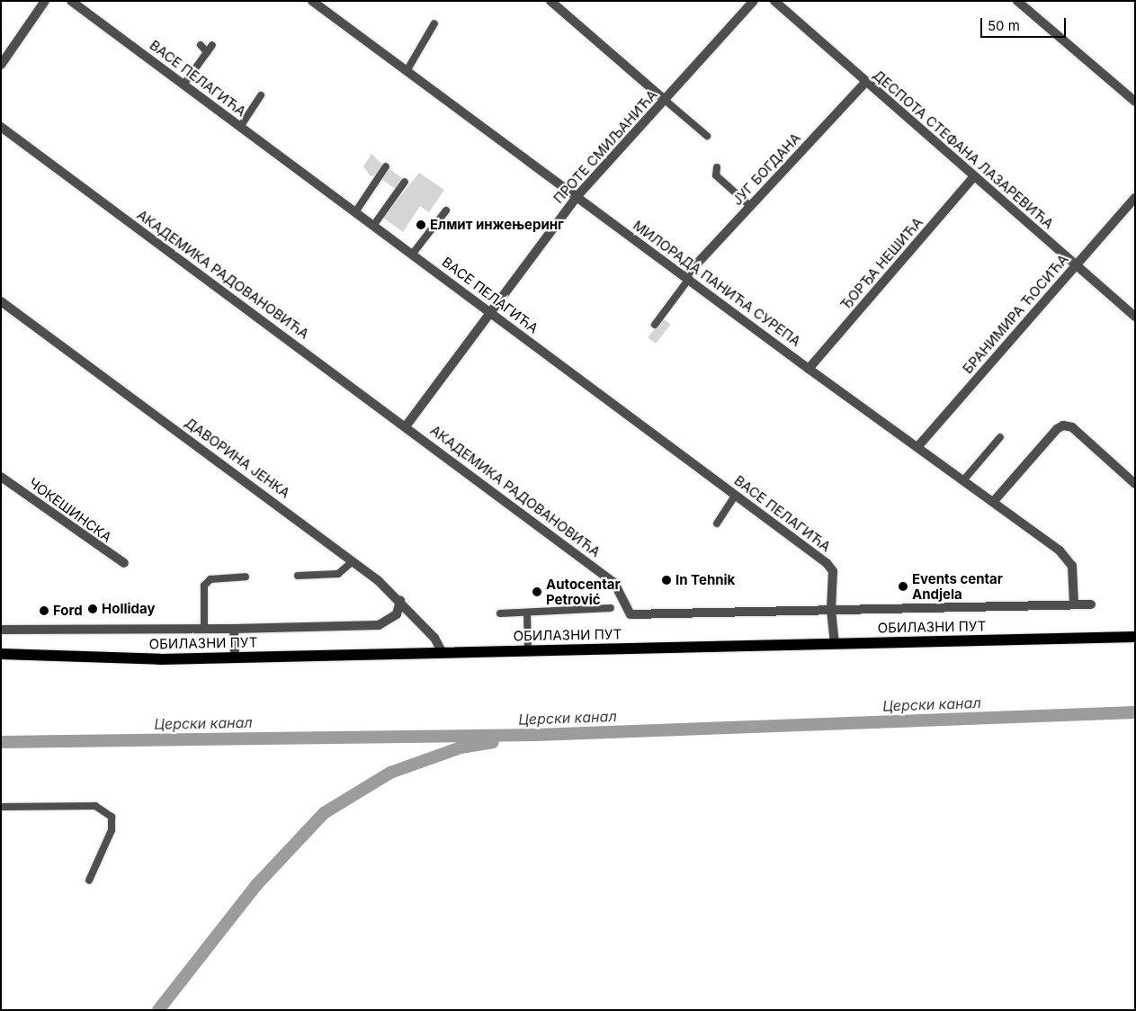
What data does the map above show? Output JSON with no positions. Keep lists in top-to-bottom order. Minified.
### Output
{"streets":{"main road":["ОБИЛАЗНИ ПУТ"],"street":["ВАСЕ ПЕЛАГИЋА","ПРОТЕ СМИЉАНИЋА","ДЕСПОТА СТЕФАНА ЛАЗАРЕВИЋА","ЈУГ БОГДАНА","ЂОРЂА НЕШИЋА","АКАДЕМИКА РАДОВАНОВИЋА","МИЛОРАДА ПАНИЋА СУРЕПА","БРАНИМИРА ЋОСИЋА","ДАВОРИНА ЈЕНКА","ЧОКЕШИНСКА"]},"crossings":[["ВАСЕ ПЕЛАГИЋА","ПРОТЕ СМИЉАНИЋА"],["ВАСЕ ПЕЛАГИЋА","АКАДЕМИКА РАДОВАНОВИЋА"],["ВАСЕ ПЕЛАГИЋА","ОБИЛАЗНИ ПУТ"],["ПРОТЕ СМИЉАНИЋА","АКАДЕМИКА РАДОВАНОВИЋА"],["ПРОТЕ СМИЉАНИЋА","МИЛОРАДА ПАНИЋА СУРЕПА"],["ДЕСПОТА СТЕФАНА ЛАЗАРЕВИЋА","ЈУГ БОГДАНА"],["ДЕСПОТА СТЕФАНА ЛАЗАРЕВИЋА","ЂОРЂА НЕШИЋА"],["ДЕСПОТА СТЕФАНА ЛАЗАРЕВИЋА","БРАНИМИРА ЋОСИЋА"],["ЈУГ БОГДАНА","МИЛОРАДА ПАНИЋА СУРЕПА"],["ЂОРЂА НЕШИЋА","МИЛОРАДА ПАНИЋА СУРЕПА"],["АКАДЕМИКА РАДОВАНОВИЋА","МИЛОРАДА ПАНИЋА СУРЕПА"],["МИЛОРАДА ПАНИЋА СУРЕПА","БРАНИМИРА ЋОСИЋА"],["ДАВОРИНА ЈЕНКА","ОБИЛАЗНИ ПУТ"]],"water":["Церски канал"],"places":["Елмит инжењеринг","In Tehnik","Events centar Andjela","Autocentar Petrović","Holliday","Ford"],"scale_bar":"50 m"}
